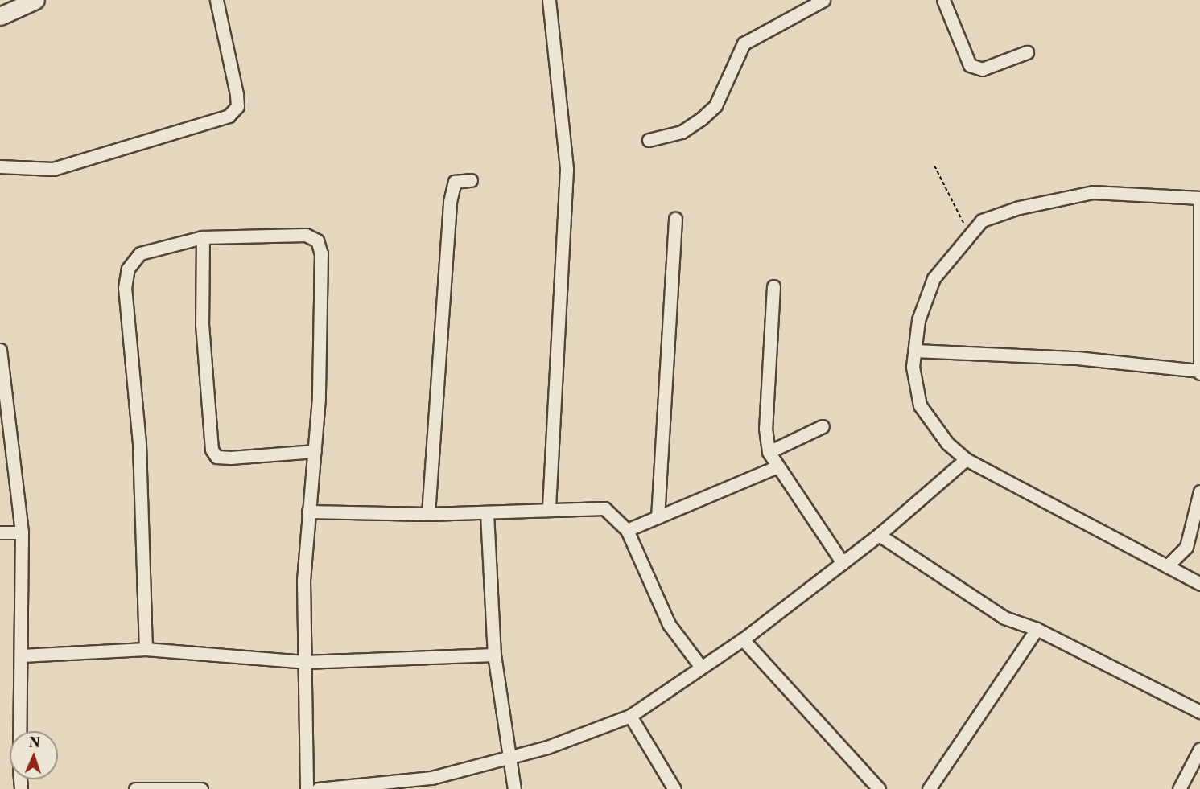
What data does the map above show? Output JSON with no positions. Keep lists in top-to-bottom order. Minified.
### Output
{"north":"top"}
